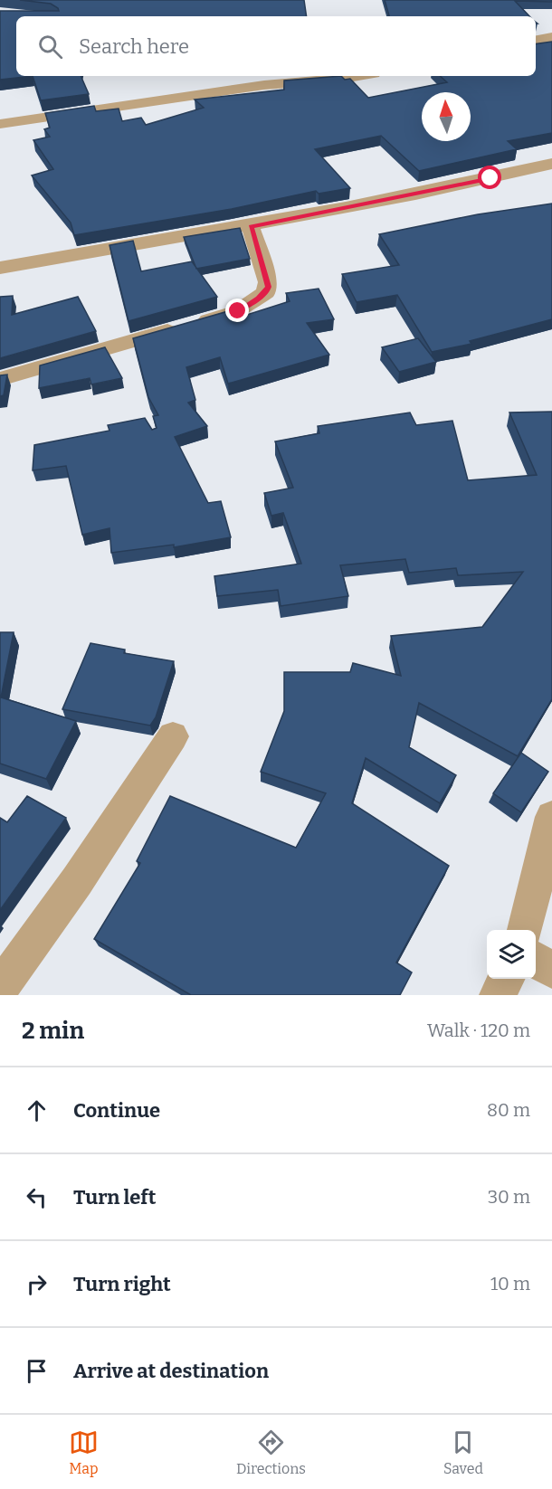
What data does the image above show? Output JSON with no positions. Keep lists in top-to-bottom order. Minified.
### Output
{"north":"top","page":{"search":"Search here","heading":["2 min","Walk · 120 m"],"list":[["Continue","80 m"],["Turn left","30 m"],["Turn right","10 m"],"Arrive at destination"],"nav":["Map","Directions","Saved"]}}
